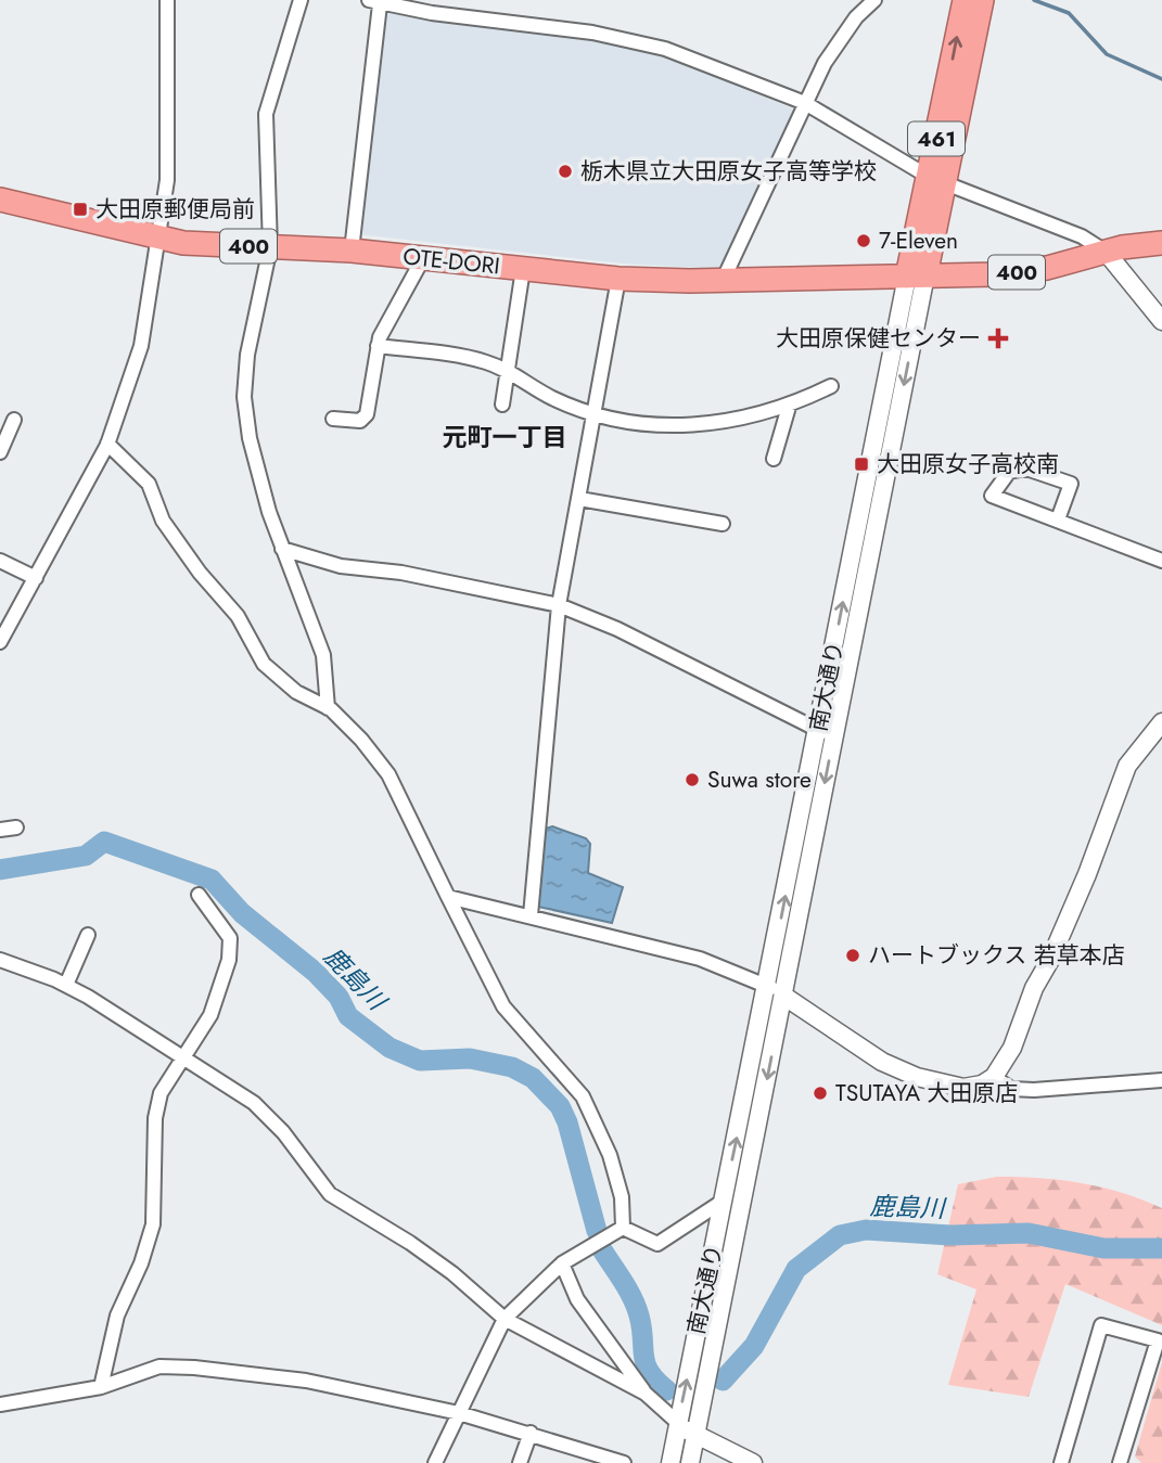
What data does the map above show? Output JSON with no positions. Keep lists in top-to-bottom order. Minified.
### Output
{"streets":{"highway":["461","400","OTE-DORI","南大通り"]},"crossings":[["400","OTE-DORI"],["400","南大通り"],["OTE-DORI","南大通り"]],"districts":["元町一丁目"],"water":["鹿島川"],"places":{"other":["栃木県立大田原女子高等学校","7-Eleven","Suwa store","ハートブックス 若草本店","TSUTAYA 大田原店"],"transit":["大田原郵便局前","大田原女子高校南"],"health":["大田原保健センター"]}}
